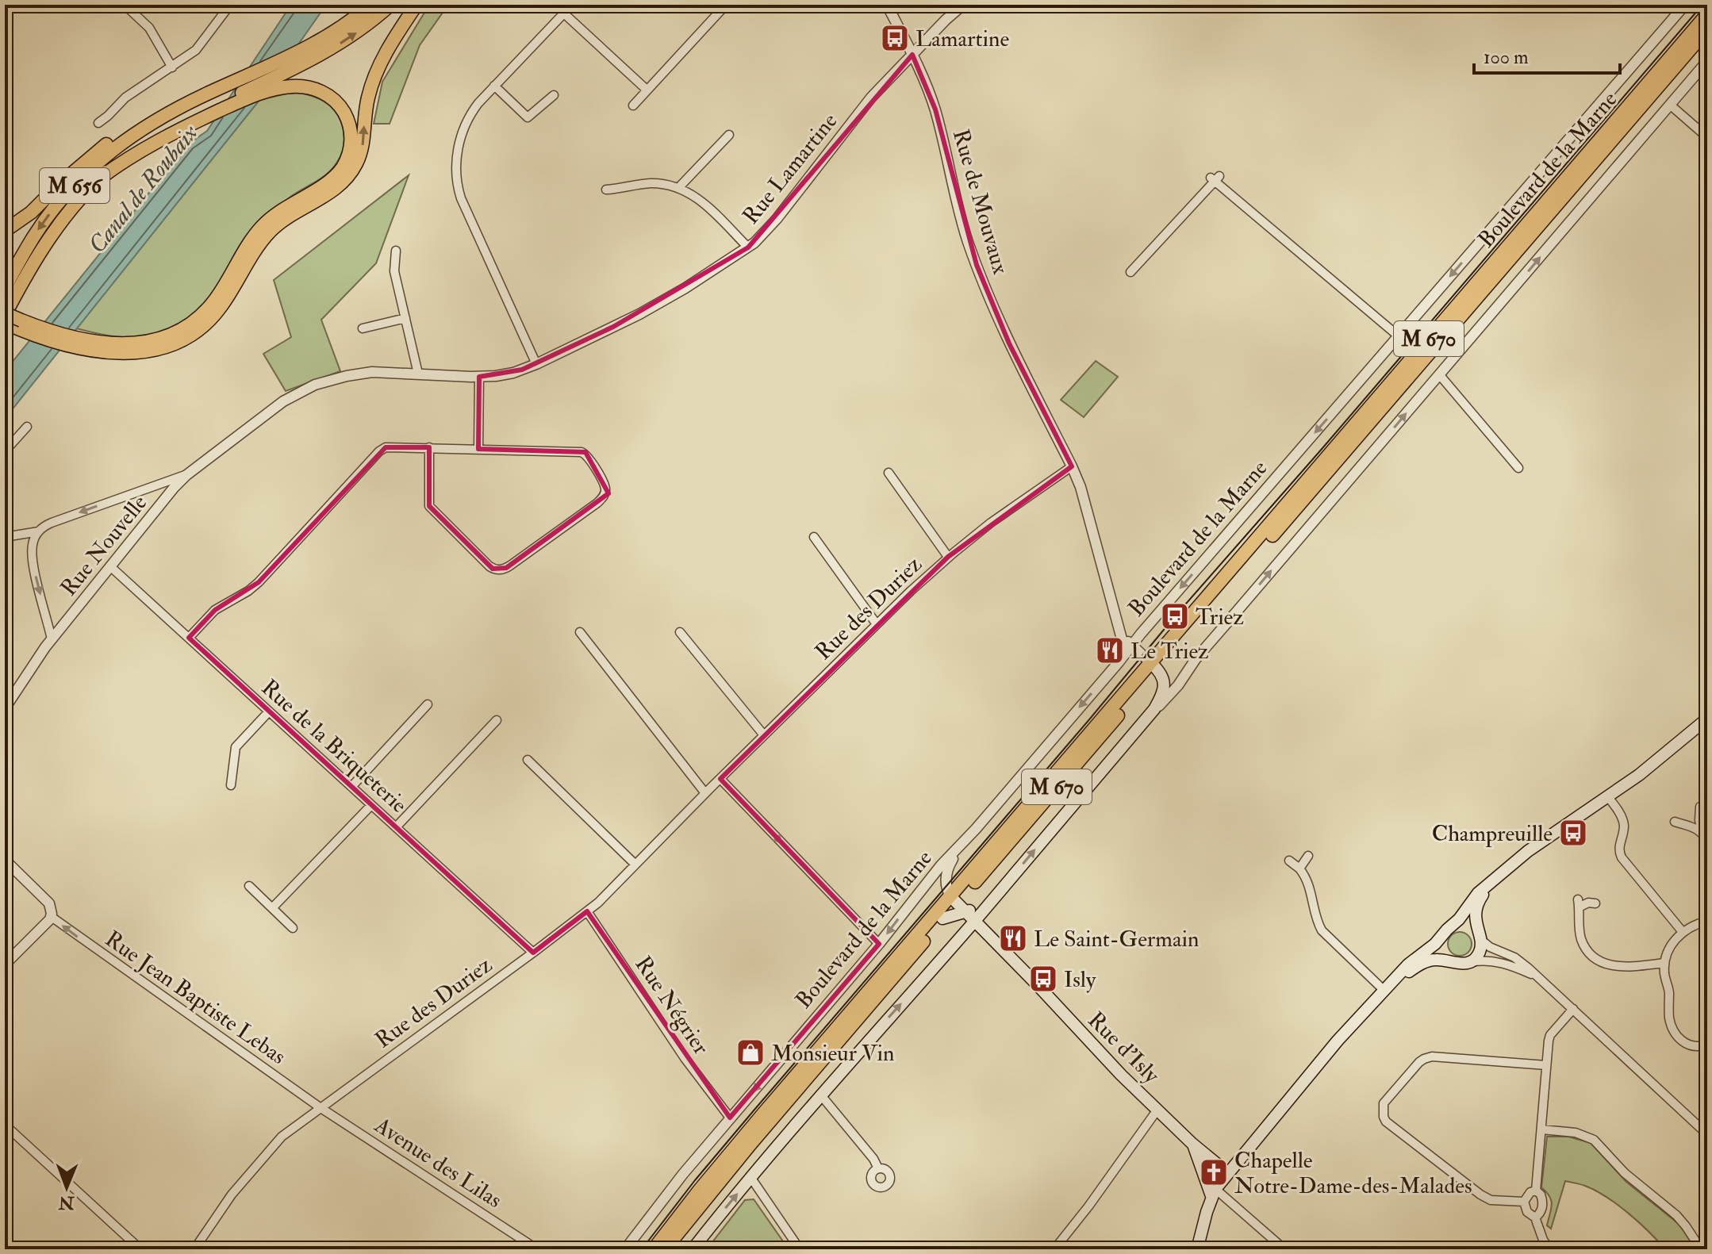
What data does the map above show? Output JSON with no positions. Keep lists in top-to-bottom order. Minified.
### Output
{"streets":{"main road":["Boulevard de la Marne","M 656","M 670","Rue d'Isly"],"street":["Rue Lamartine","Rue de Mouvaux","Rue Nouvelle","Rue des Duriez","Rue de la Briqueterie","Rue Jean Baptiste Lebas","Rue Négrier","Avenue des Lilas"]},"crossings":[["Rue Lamartine","Rue de Mouvaux"],["Rue Lamartine","Rue Nouvelle"],["Boulevard de la Marne","Rue de Mouvaux"],["Boulevard de la Marne","Rue Négrier"],["Boulevard de la Marne","Rue d'Isly"],["Rue de Mouvaux","Rue des Duriez"],["Rue Nouvelle","Rue de la Briqueterie"],["Rue des Duriez","Rue de la Briqueterie"],["Rue des Duriez","Rue Jean Baptiste Lebas"],["Rue des Duriez","Rue Négrier"],["Rue des Duriez","Avenue des Lilas"],["Rue Jean Baptiste Lebas","Avenue des Lilas"]],"one_way":["Rue Jean Baptiste Lebas"],"water":["Canal de Roubaix"],"places":{"bus stop":["Lamartine","Triez","Champreuille","Isly"],"restaurant":["Le Triez","Le Saint-Germain"],"shop":["Monsieur Vin"],"church":["Chapelle Notre-Dame-des-Malades"]},"scale_bar":"100 m","north":"bottom"}
